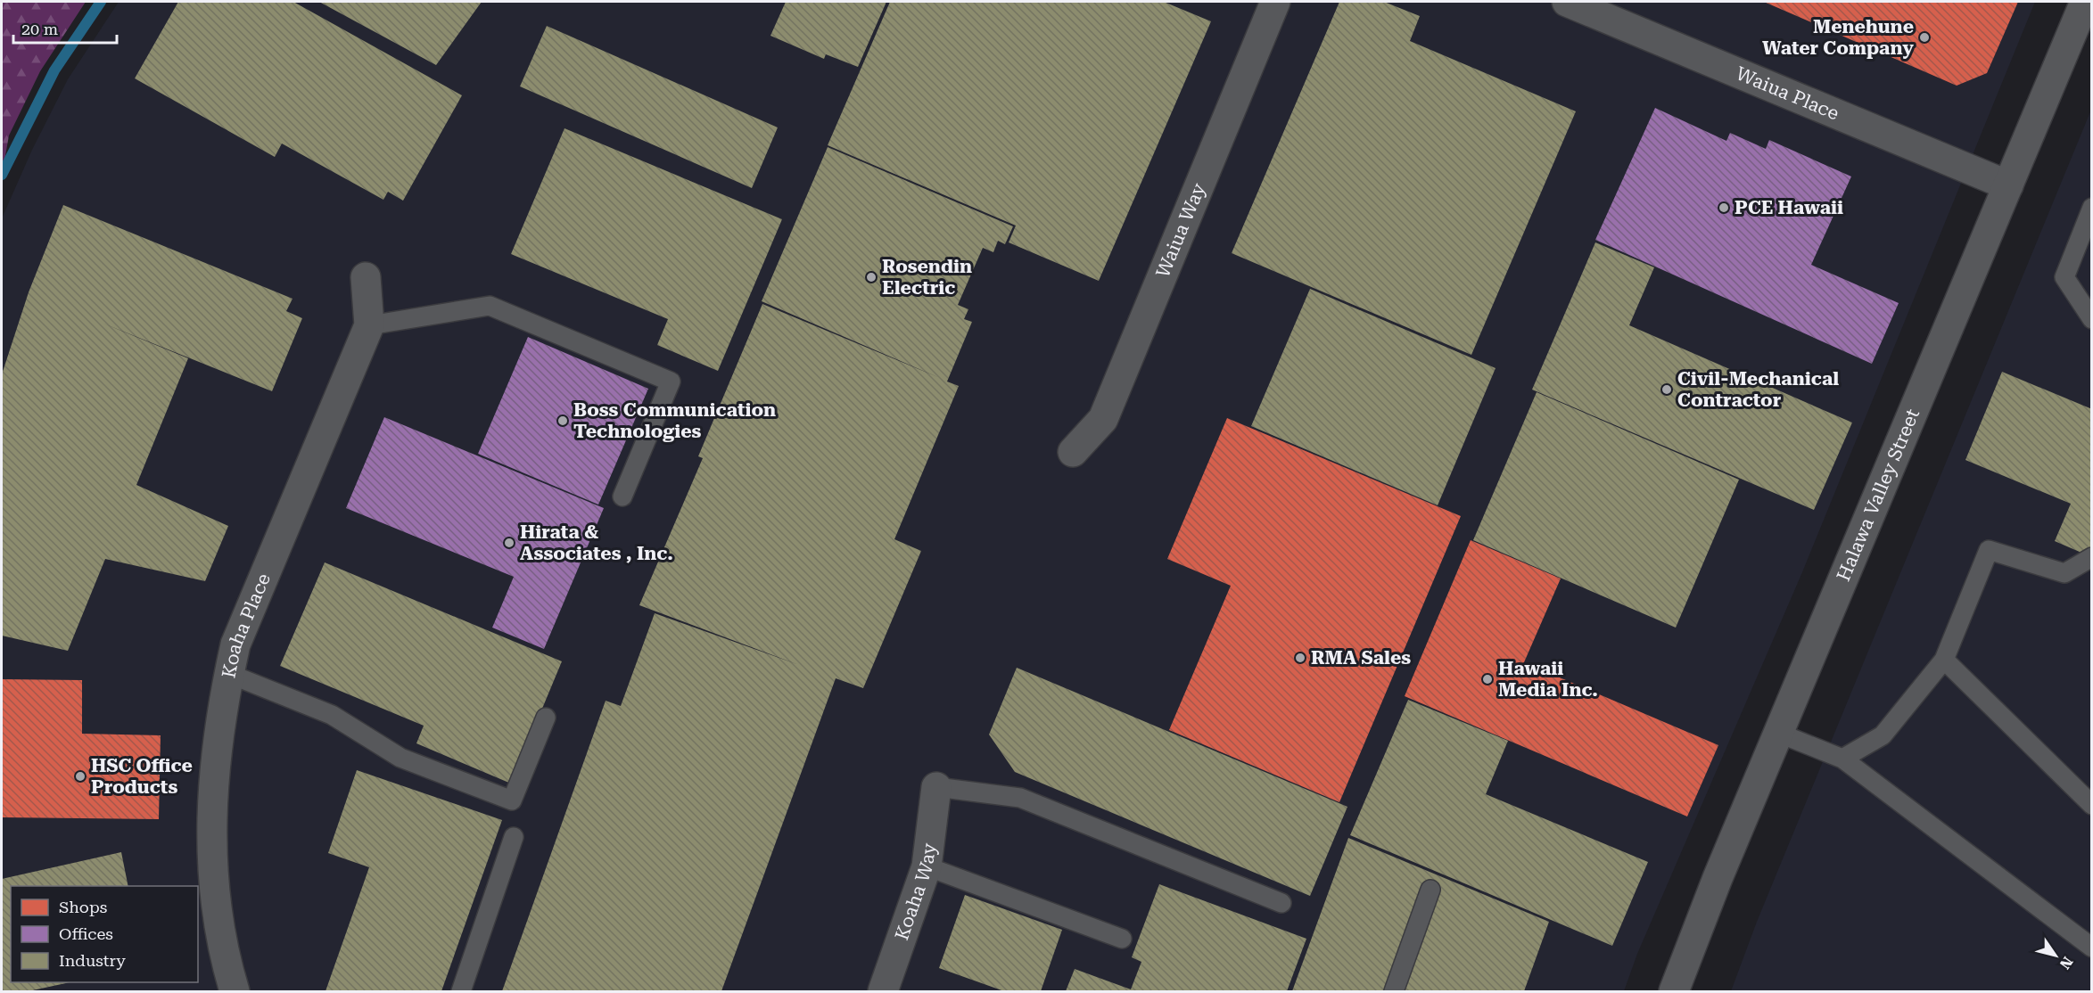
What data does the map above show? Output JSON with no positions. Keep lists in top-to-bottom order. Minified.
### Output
{"streets":{"street":["Waiua Place","Waiua Way","Halawa Valley Street","Koaha Place","Koaha Way"]},"crossings":[["Waiua Place","Halawa Valley Street"]],"places":["Menehune Water Company","PCE Hawaii","Rosendin Electric","Civil-Mechanical Contractor","Boss Communication Technologies","Hirata & Associates , Inc.","RMA Sales","Hawaii Media Inc.","HSC Office Products"],"legend":["Shops","Offices","Industry"],"scale_bar":"20 m","north":"bottom right"}
